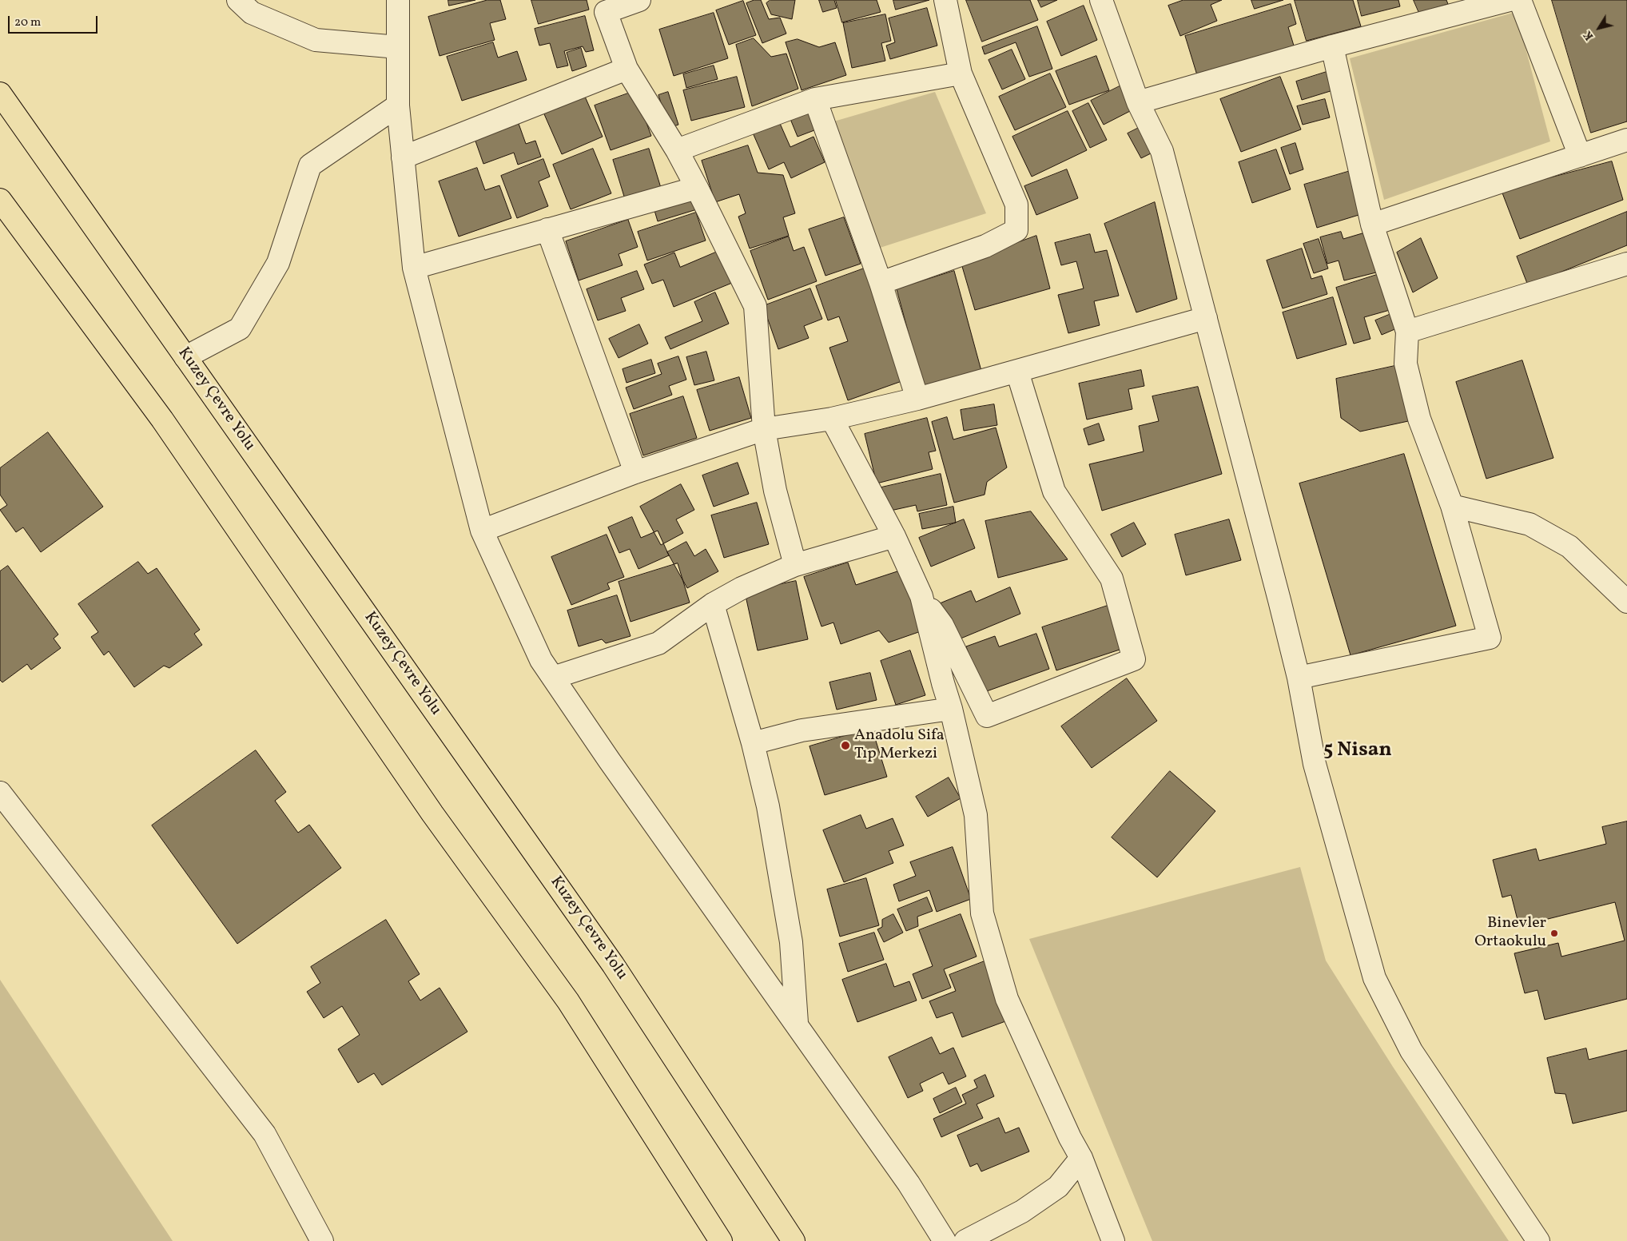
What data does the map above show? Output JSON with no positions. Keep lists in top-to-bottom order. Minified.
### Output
{"streets":{"main road":["Kuzey Çevre Yolu"]},"districts":["5 Nisan"],"places":["Anadolu Sifa Tıp Merkezi","Binevler Ortaokulu"],"scale_bar":"20 m","north":"bottom left"}
